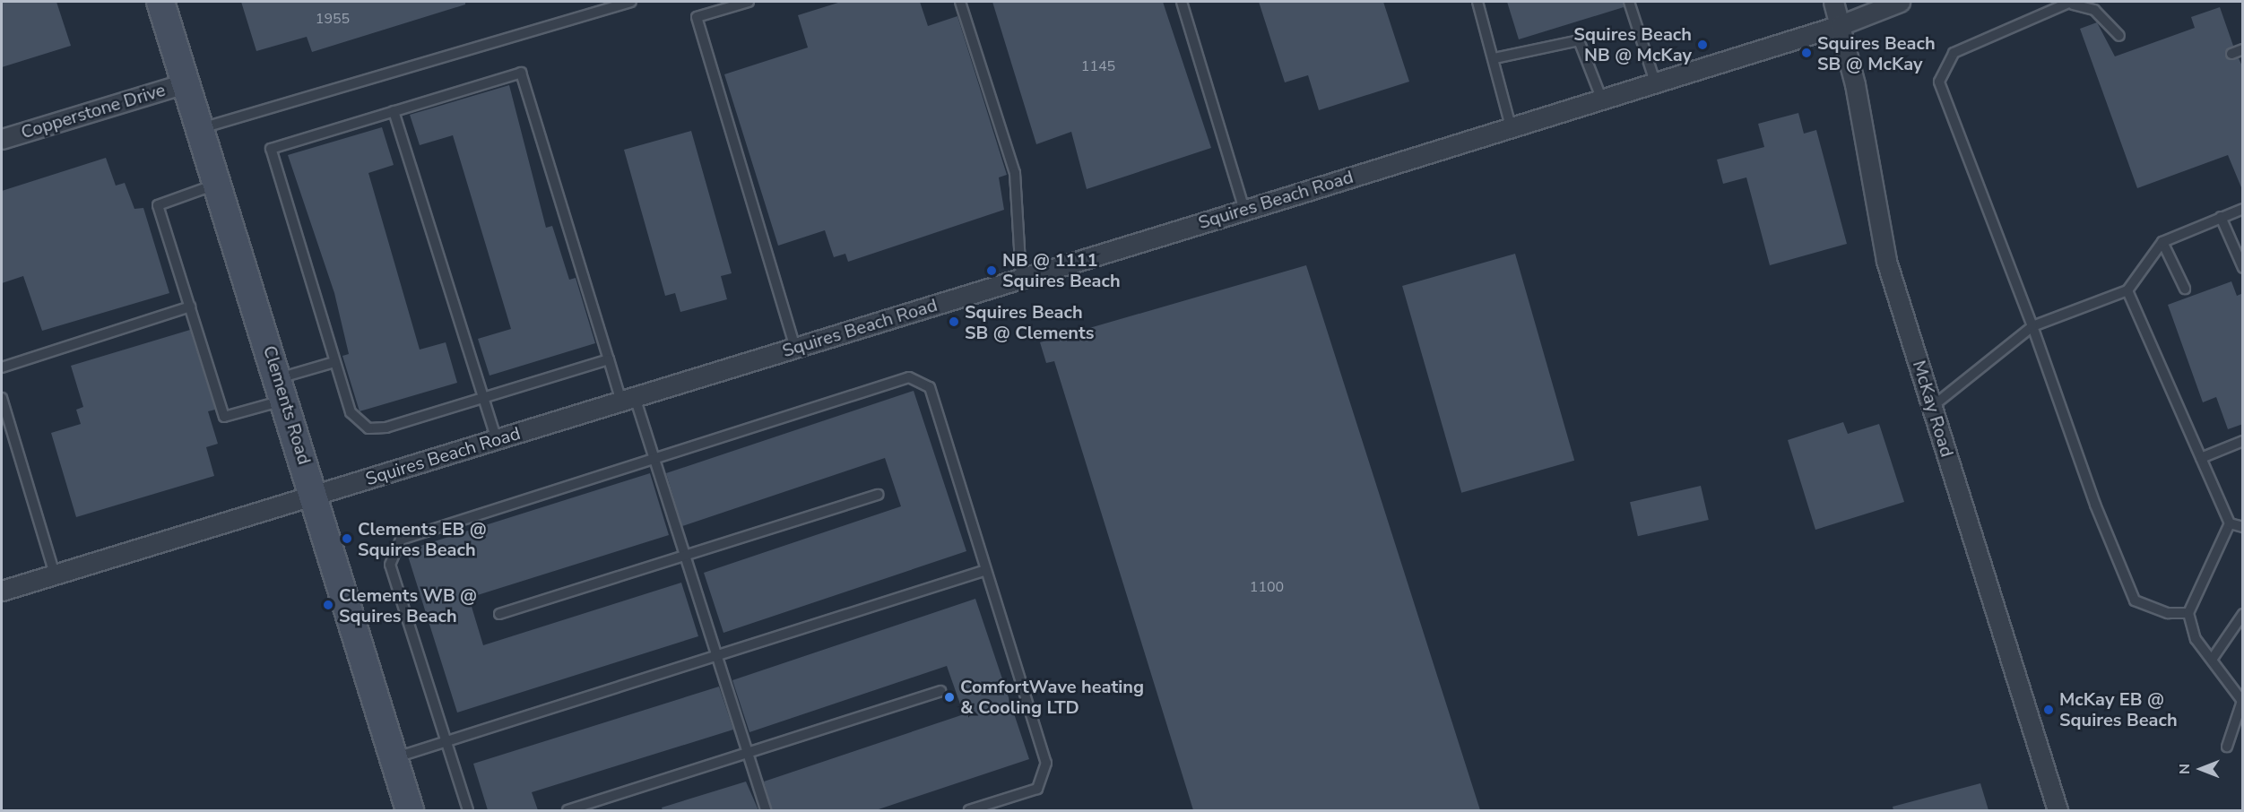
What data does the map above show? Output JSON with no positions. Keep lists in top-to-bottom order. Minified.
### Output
{"streets":{"street":["Copperstone Drive","Squires Beach Road","Clements Road","McKay Road"]},"crossings":[["Copperstone Drive","Clements Road"],["Squires Beach Road","Clements Road"],["Squires Beach Road","McKay Road"]],"places":["Squires Beach NB @ McKay","Squires Beach SB @ McKay","NB @ 1111 Squires Beach","Squires Beach SB @ Clements","Clements EB @ Squires Beach","Clements WB @ Squires Beach","ComfortWave heating & Cooling LTD","McKay EB @ Squires Beach"],"house_numbers":["1955","1145","1100"],"north":"left"}
